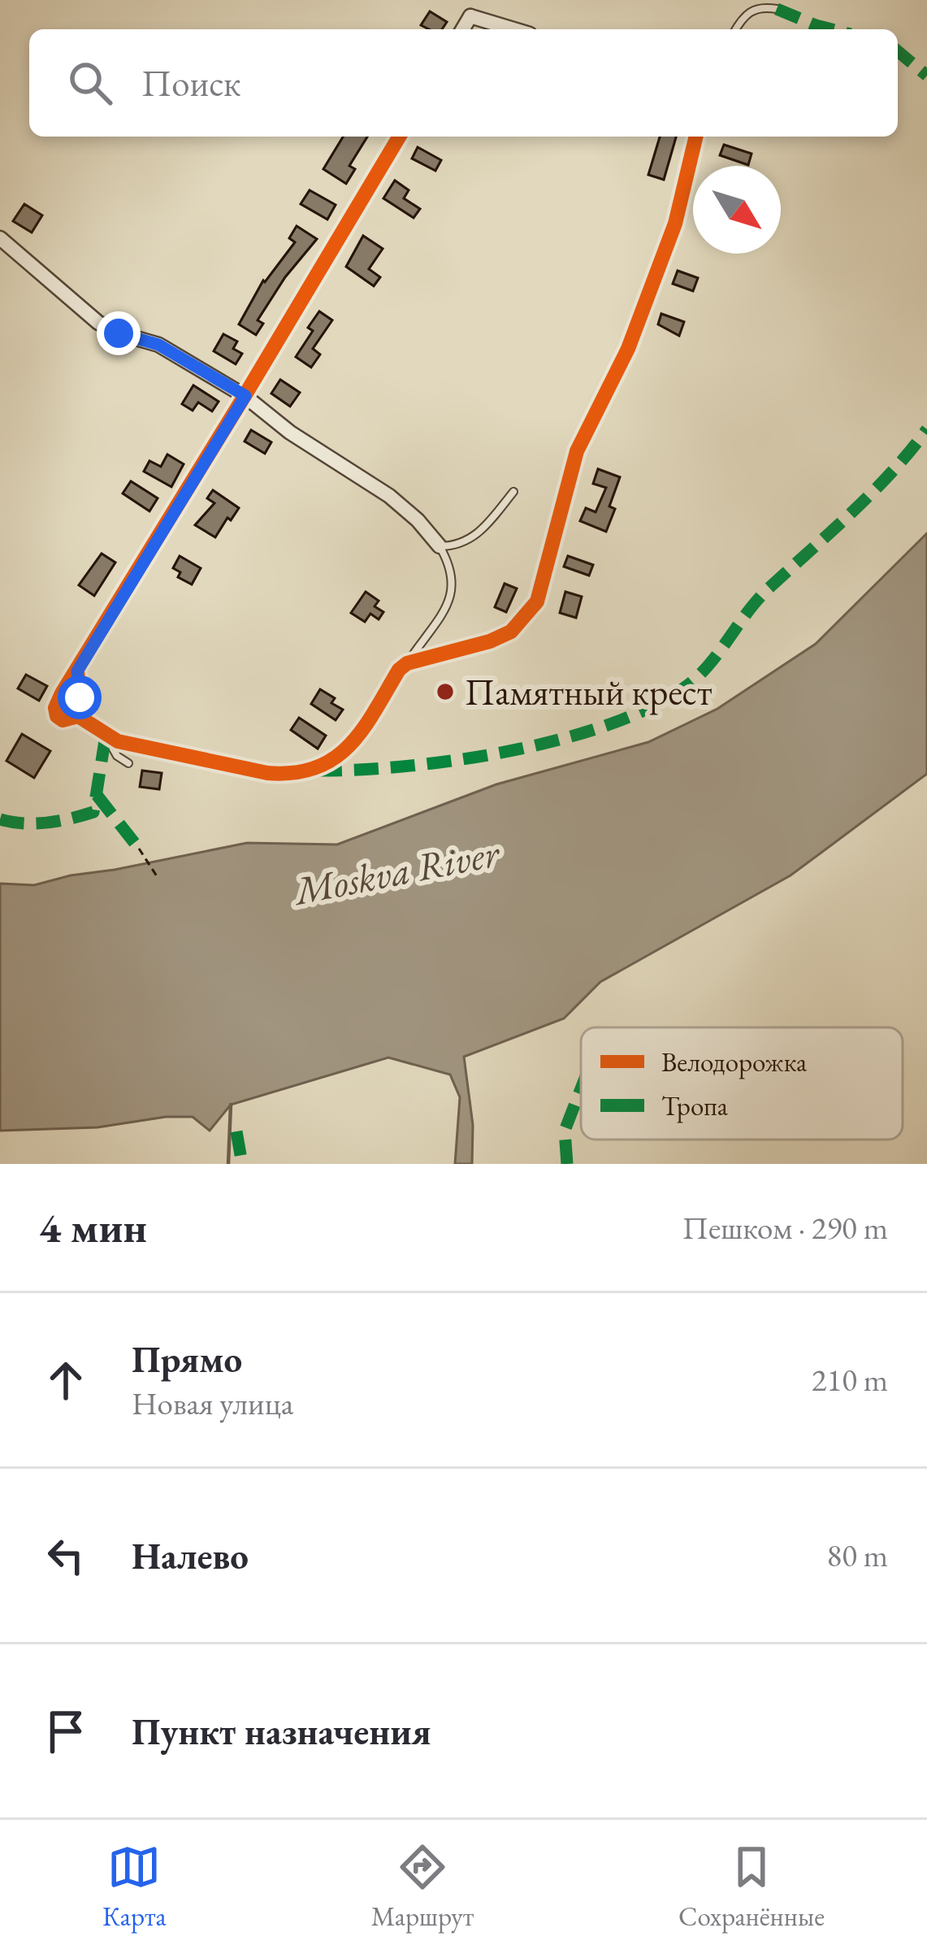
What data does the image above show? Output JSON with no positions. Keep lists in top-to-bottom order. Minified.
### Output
{"water":["Moskva River"],"places":["Памятный крест"],"legend":["Велодорожка","Тропа"],"north":"bottom right","page":{"search":"Поиск","heading":["4 мин","Пешком · 290 m"],"list":[["Прямо","Новая улица","210 m"],["Налево","80 m"],"Пункт назначения"],"nav":["Карта","Маршрут","Сохранённые"]}}
